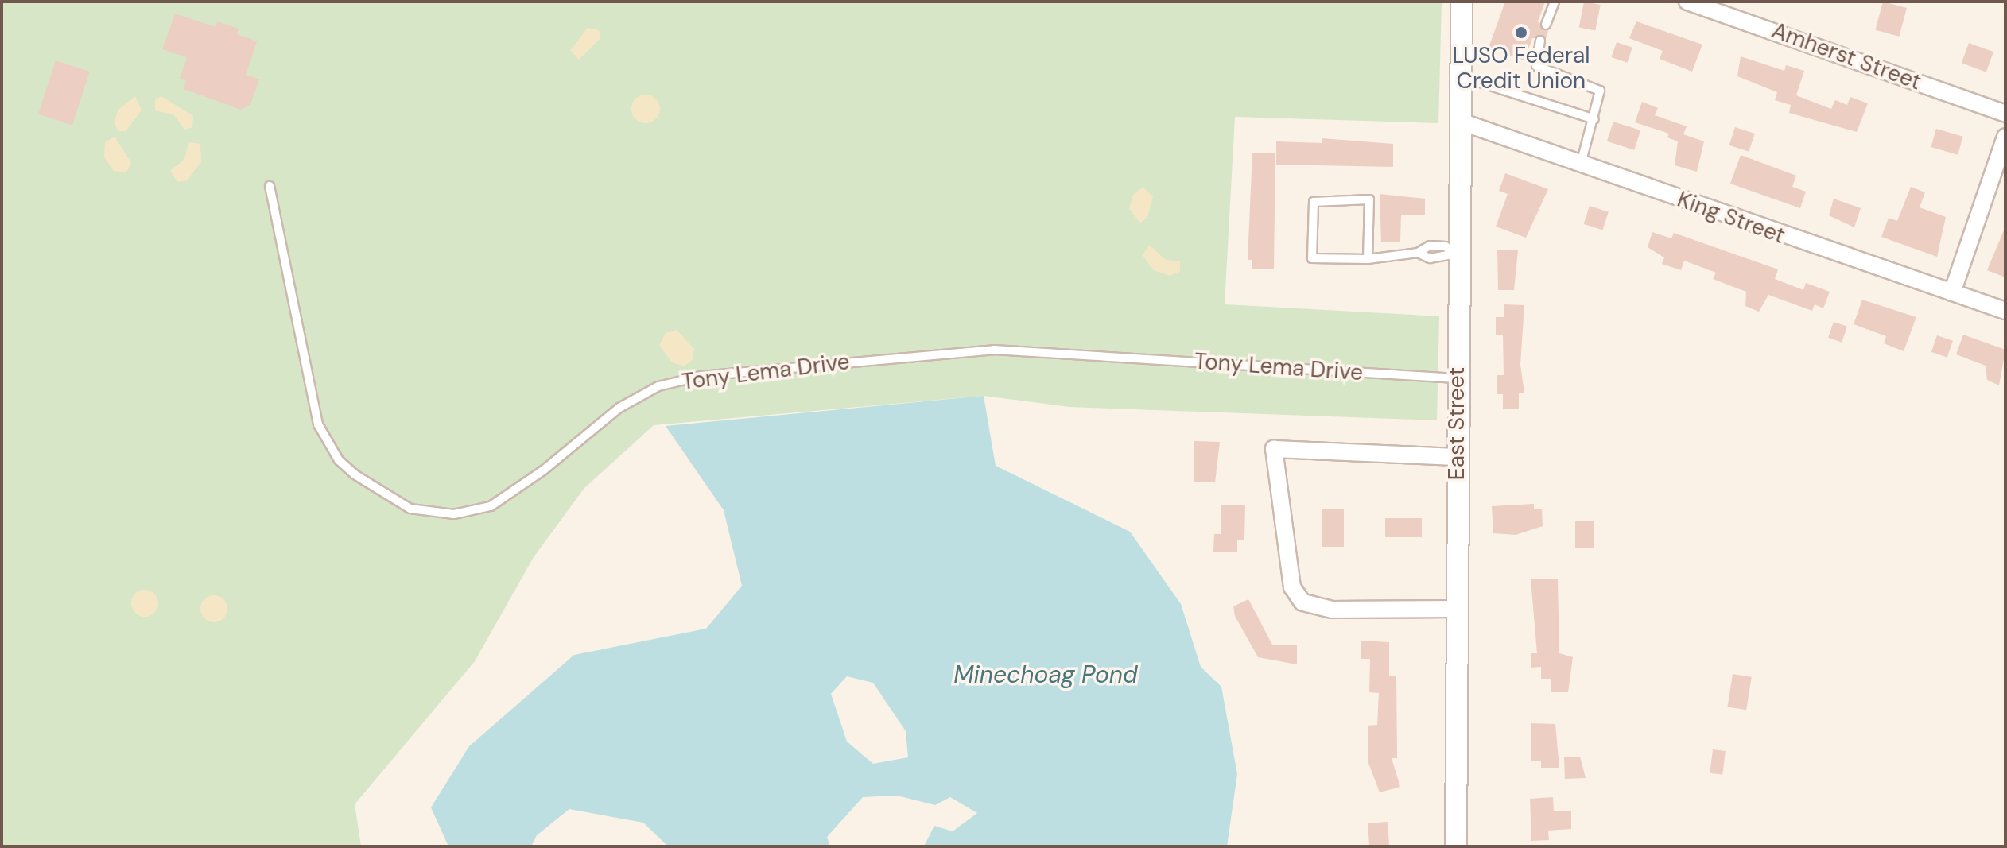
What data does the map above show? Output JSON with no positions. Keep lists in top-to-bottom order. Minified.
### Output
{"streets":{"main road":["East Street"],"street":["Amherst Street","King Street"],"lane":["Tony Lema Drive"]},"crossings":[["King Street","East Street"],["Tony Lema Drive","East Street"]],"water":["Minechoag Pond"],"places":["LUSO Federal Credit Union"]}
